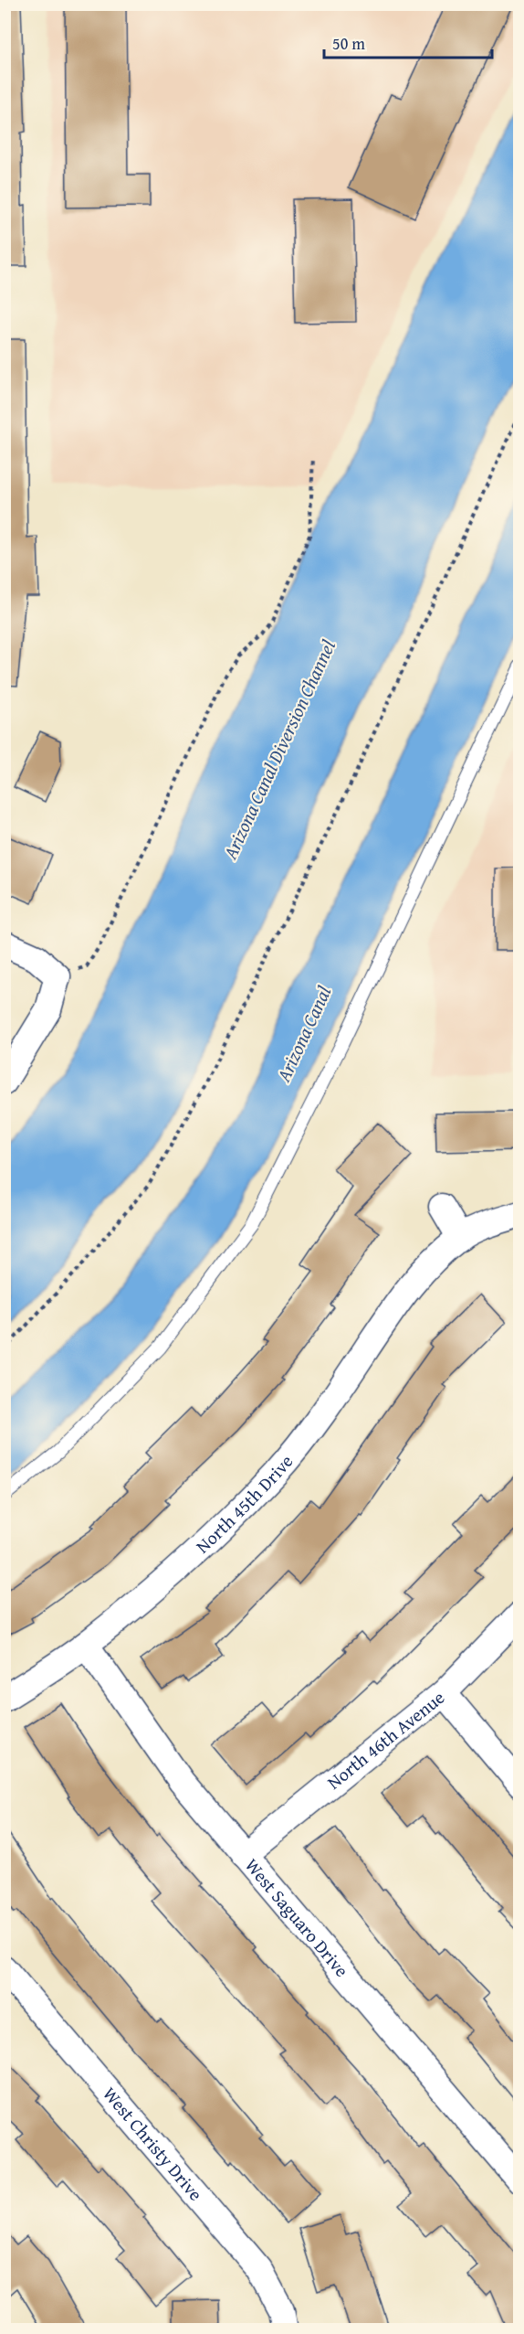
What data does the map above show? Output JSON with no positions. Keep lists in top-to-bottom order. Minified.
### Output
{"streets":{"street":["North 45th Drive","North 46th Avenue","West Saguaro Drive","West Christy Drive"]},"crossings":[["North 45th Drive","West Saguaro Drive"],["North 46th Avenue","West Saguaro Drive"]],"water":["Arizona Canal Diversion Channel","Arizona Canal"],"scale_bar":"50 m"}
